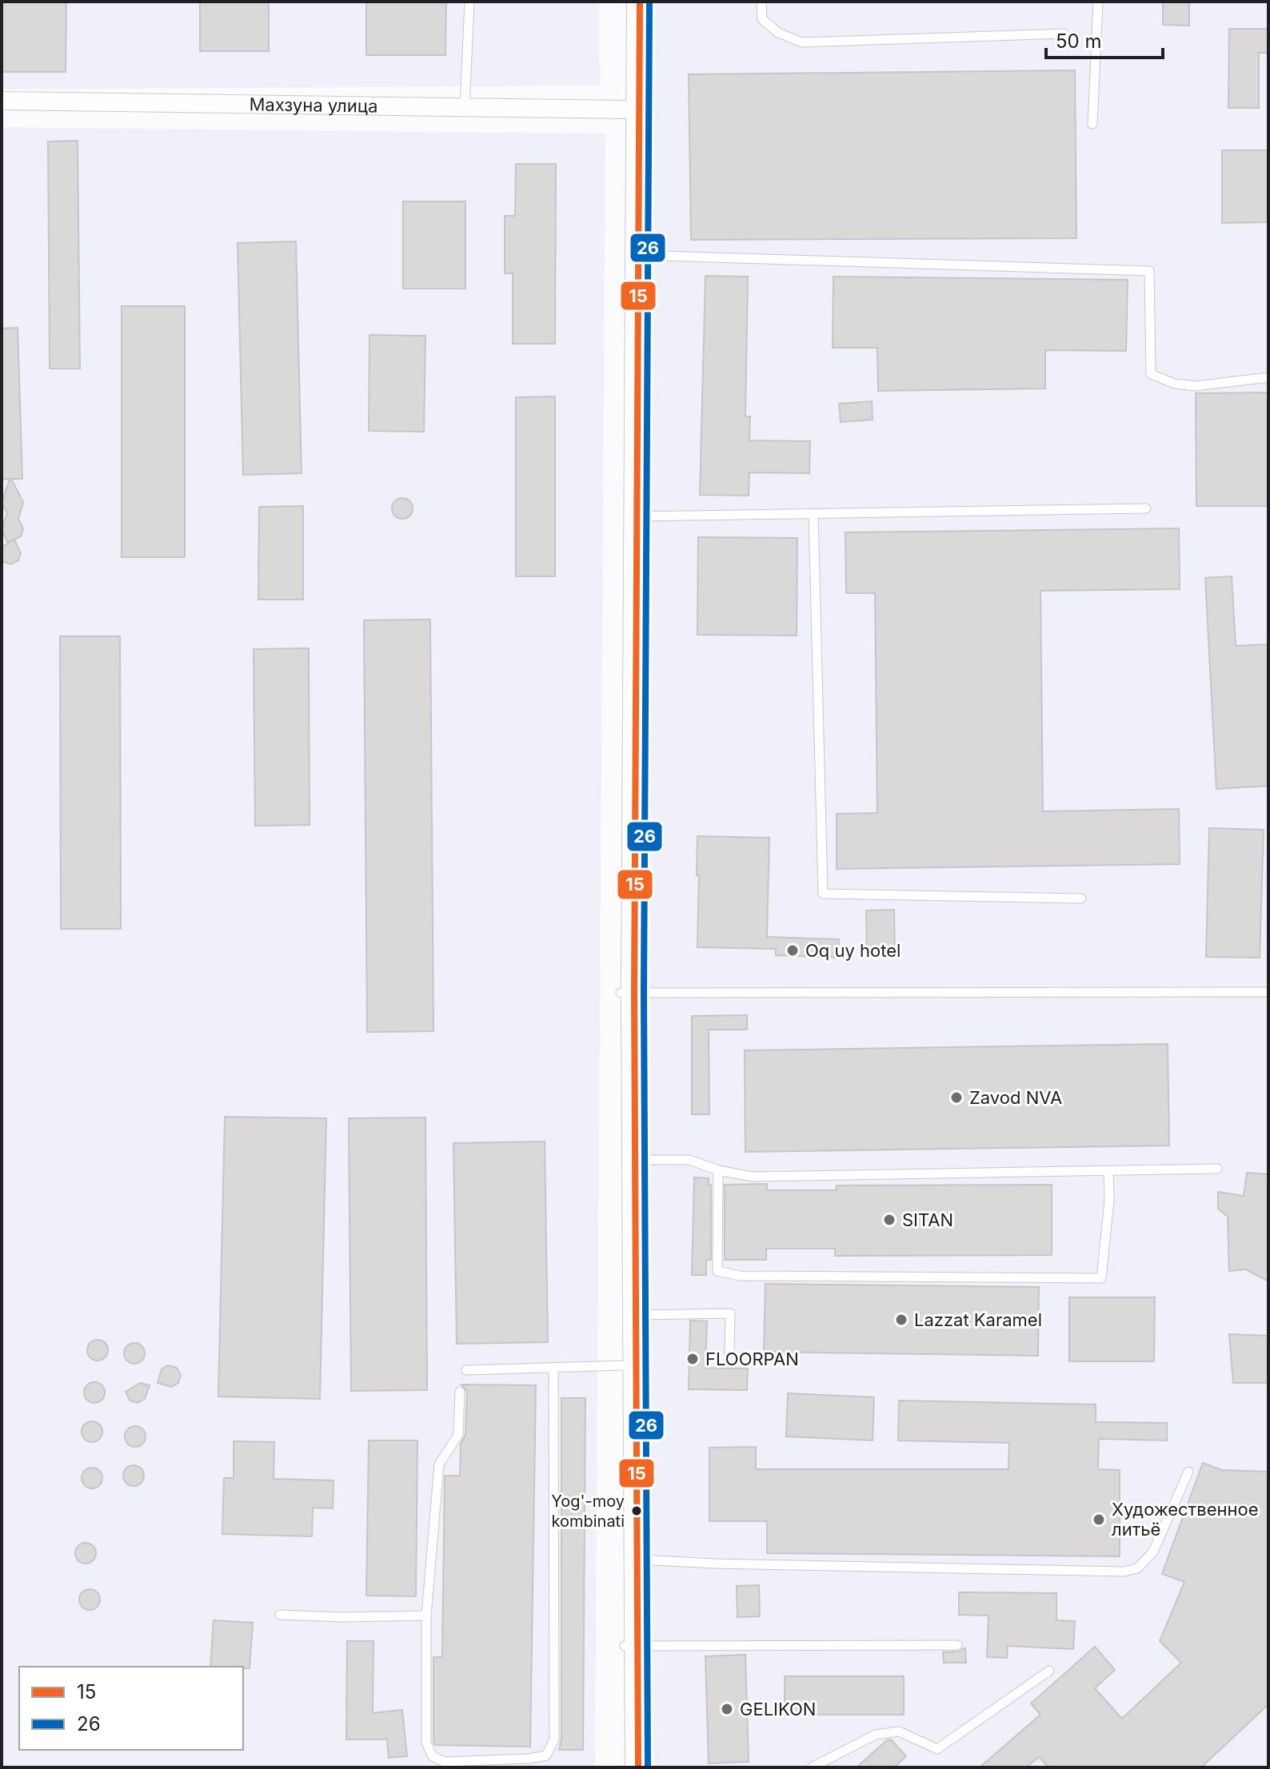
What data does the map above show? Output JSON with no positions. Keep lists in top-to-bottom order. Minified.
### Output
{"streets":{"street":["Махзуна улица"]},"places":["Oq uy hotel","Zavod NVA","SITAN","Lazzat Karamel","FLOORPAN","Yog'-moy kombinati","Художественное литьё","GELIKON"],"lines":["transit line 15","transit line 26"],"legend":["15","26"],"scale_bar":"50 m"}
